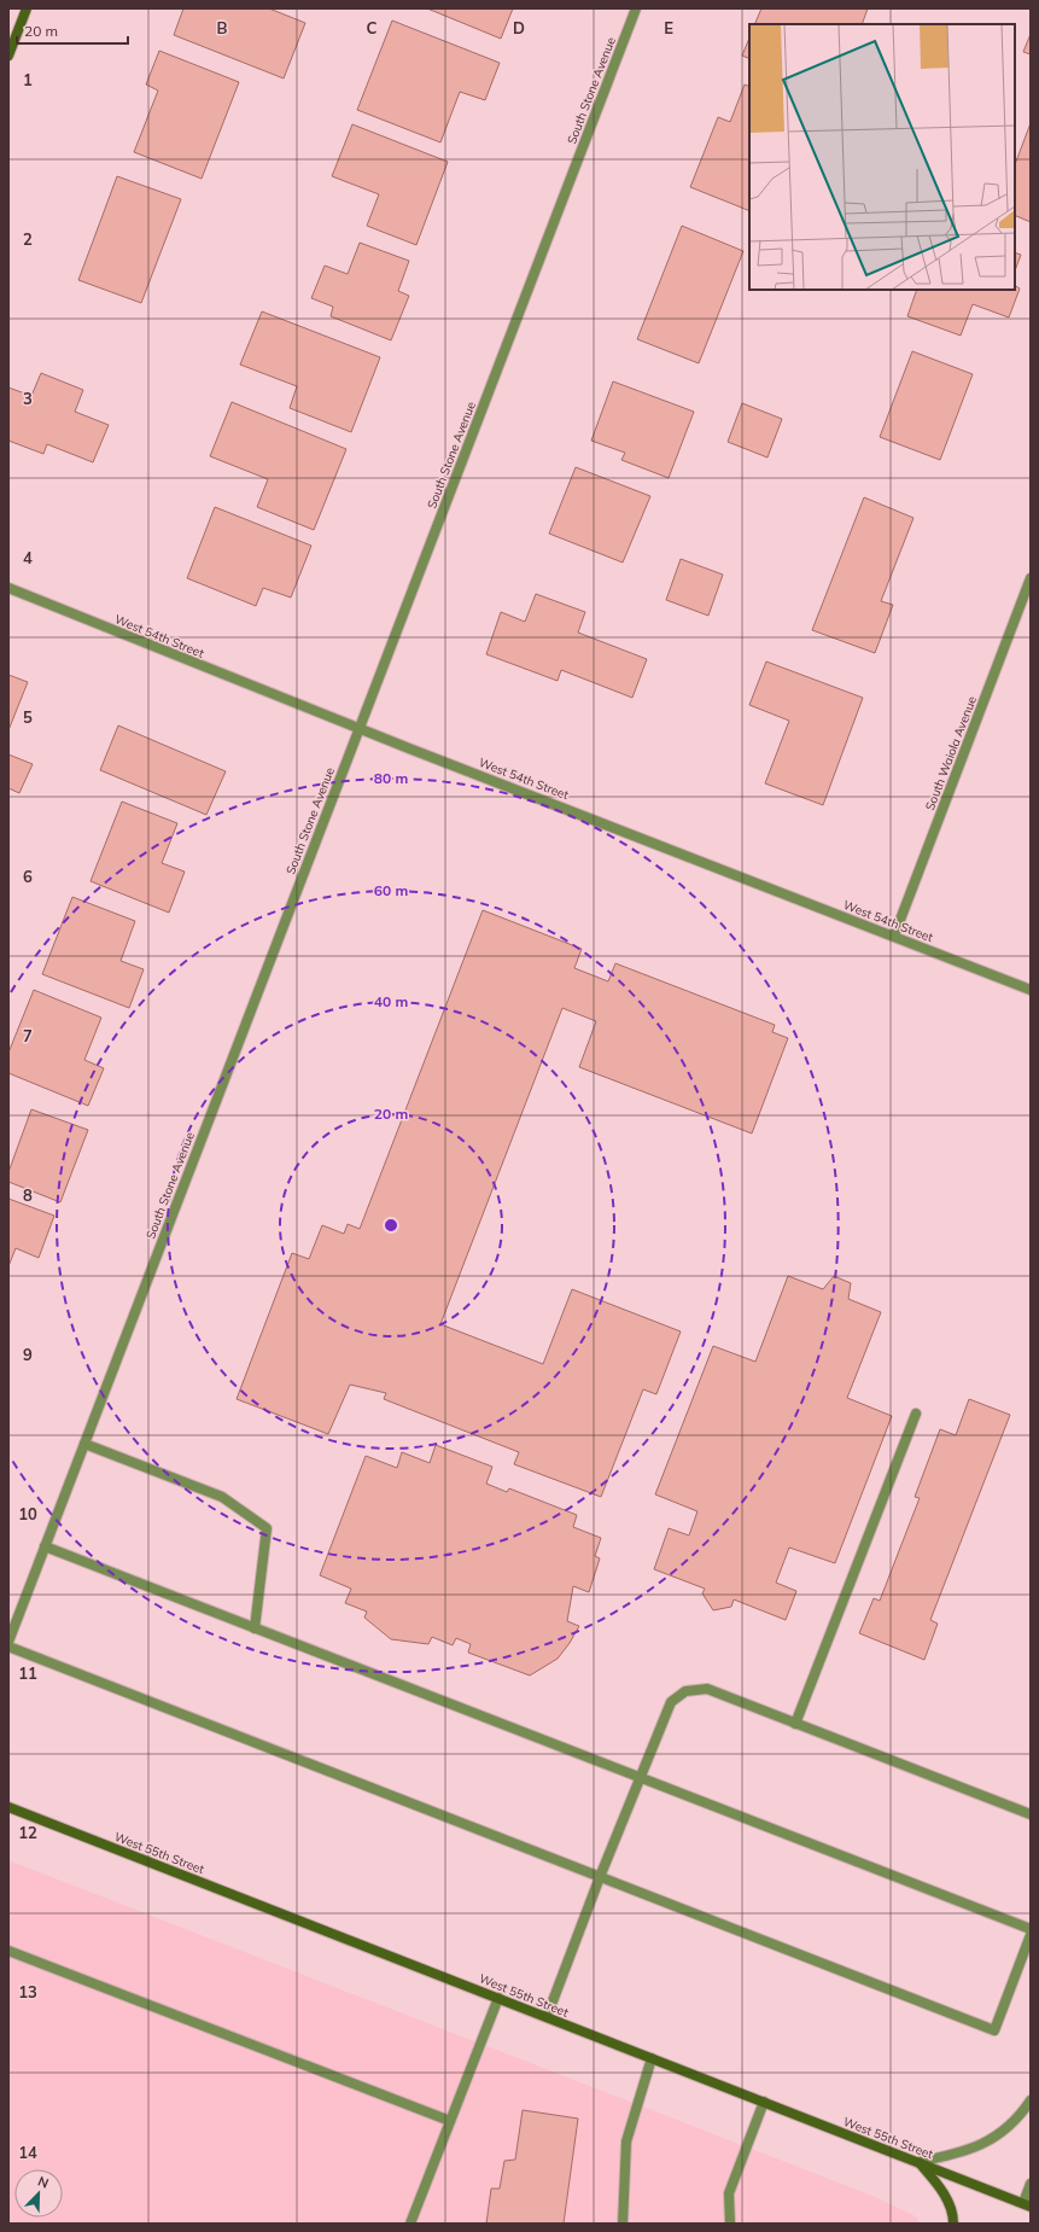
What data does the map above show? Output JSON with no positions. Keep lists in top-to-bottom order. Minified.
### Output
{"streets":{"main road":["West 55th Street"],"street":["South Stone Avenue","West 54th Street","South Waiola Avenue"]},"crossings":[["South Stone Avenue","West 54th Street"],["West 54th Street","South Waiola Avenue"]],"scale_bar":"20 m","north":"top right","grid":{"columns":["B","C","D","E"],"rows":["1","2","3","4","5","6","7","8","9","10","11","12","13","14"]},"rings":["80 m","60 m","40 m","20 m"]}
